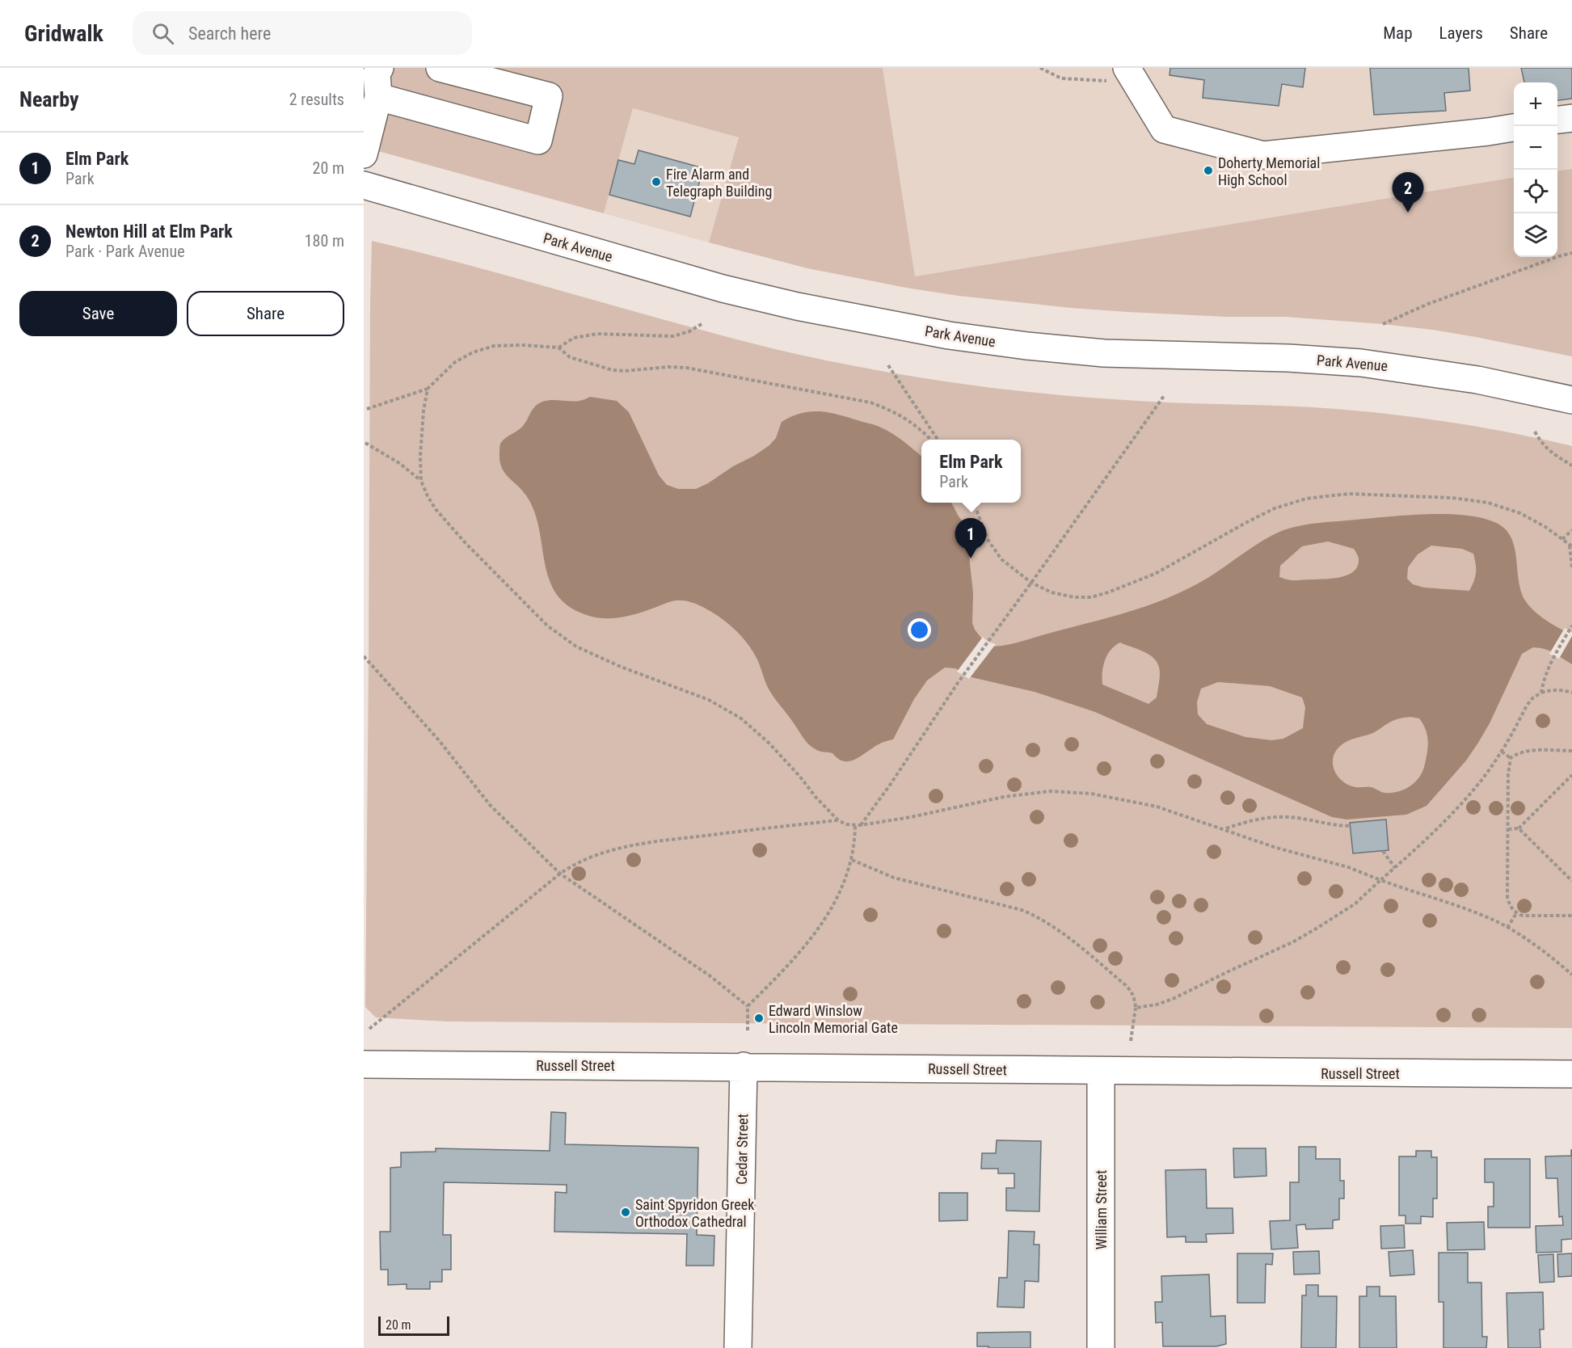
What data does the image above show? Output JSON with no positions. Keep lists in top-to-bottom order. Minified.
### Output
{"streets":{"main road":["Park Avenue","Russell Street","Cedar Street","William Street"]},"crossings":[["Russell Street","Cedar Street"],["Russell Street","William Street"]],"places":["Doherty Memorial High School","Fire Alarm and Telegraph Building","Edward Winslow Lincoln Memorial Gate","Saint Spyridon Greek Orthodox Cathedral"],"scale_bar":"20 m","page":{"header":"Gridwalk","search":"Search here","nav":["Map","Layers","Share"],"heading":["Nearby","2 results"],"map_buttons":["+","−"],"list":[{"mark":"1","name":"Elm Park","note":"Park","value":"20 m"},{"mark":"2","name":"Newton Hill at Elm Park","note":"Park · Park Avenue","value":"180 m"}],"pins":["2","1"],"buttons":["Save","Share"],"popup":["Elm Park","Park"],"scale":"20 m"}}
